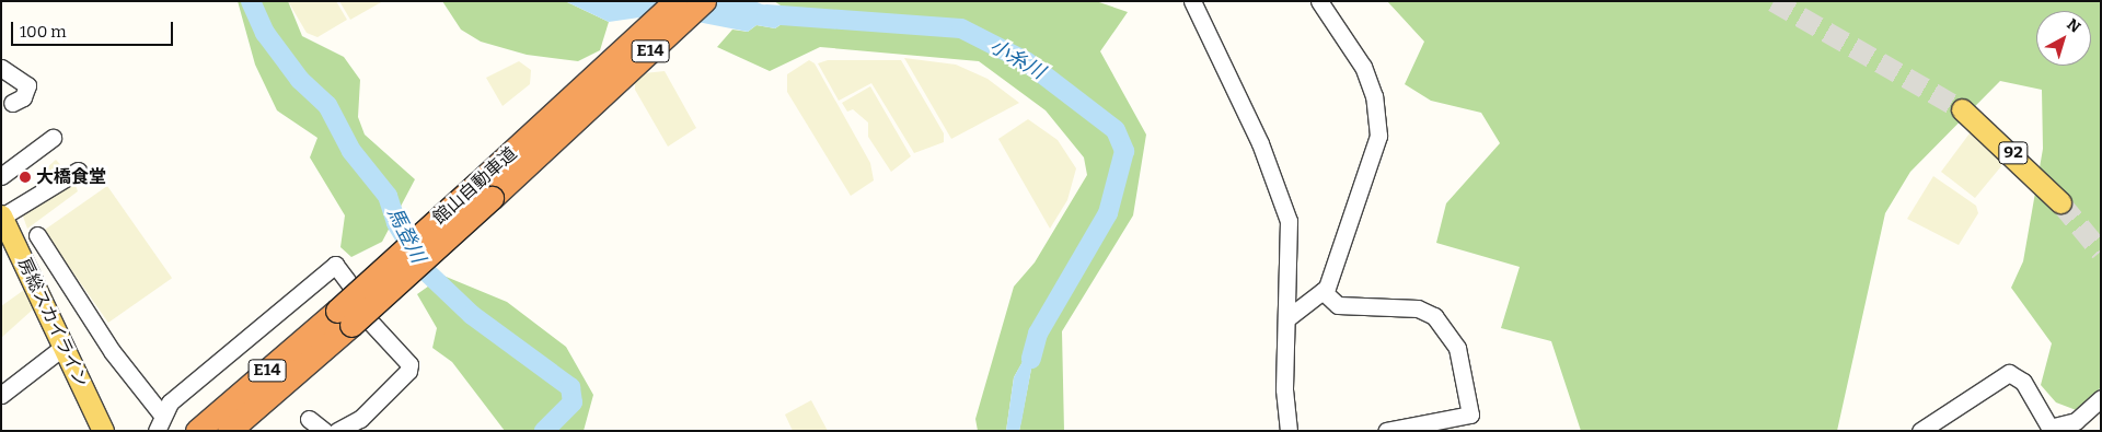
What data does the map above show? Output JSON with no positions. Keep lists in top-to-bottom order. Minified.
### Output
{"streets":{"highway":["E14","館山自動車道"],"main road":["92","房総スカイライン"]},"water":["小糸川","馬登川"],"places":["大橋食堂"],"scale_bar":"100 m","north":"top right"}
